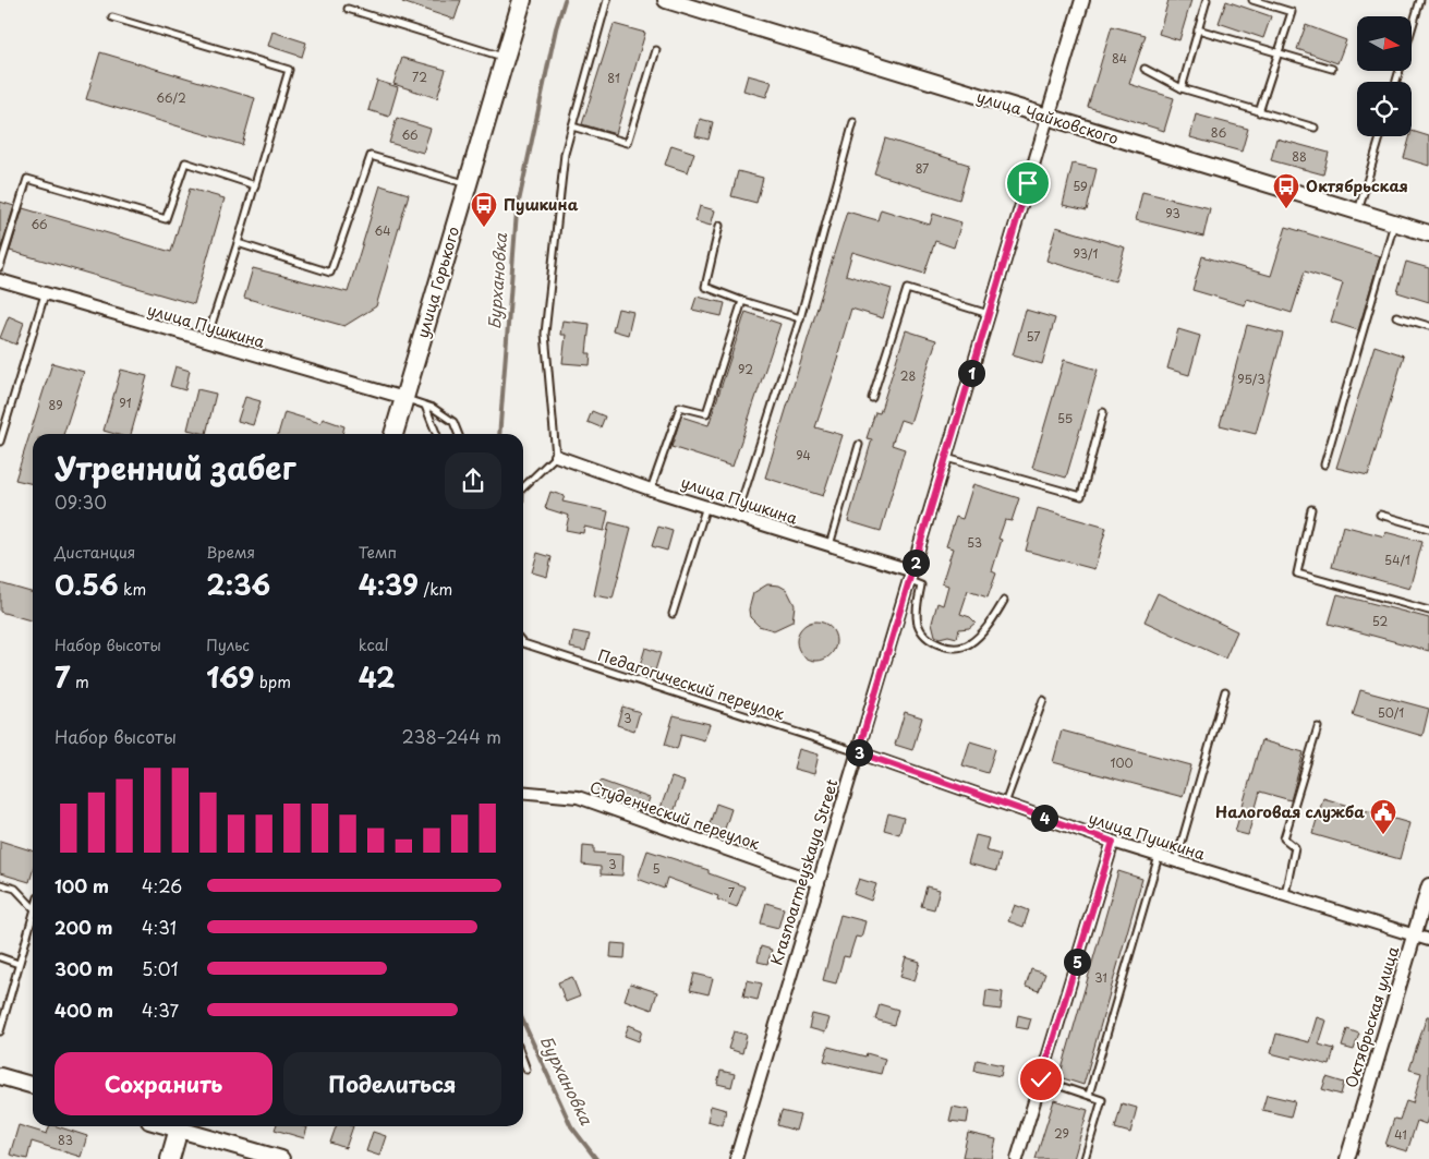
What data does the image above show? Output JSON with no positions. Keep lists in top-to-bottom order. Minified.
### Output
{"streets":{"main road":["улица Чайковского","улица Горького"],"street":["улица Пушкина","Студенческий переулок","Krasnoarmeyskaya Street","Октябрьская улица"],"lane":["Педагогический переулок"]},"crossings":[["улица Чайковского","Krasnoarmeyskaya Street"],["улица Горького","улица Пушкина"],["улица Пушкина","Педагогический переулок"],["улица Пушкина","Krasnoarmeyskaya Street"],["улица Пушкина","Октябрьская улица"],["Педагогический переулок","Krasnoarmeyskaya Street"],["Студенческий переулок","Krasnoarmeyskaya Street"]],"water":["Бурхановка"],"places":{"bus stop":["Октябрьская","Пушкина"],"public building":["Налоговая служба"]},"house_numbers":["84","72","81","66/2","86","66","88","87","59","93","66","64","93/1","57","92","28","95/3","91","89","55","94","53","54/1","52","50/1","3","100","3","5","7","31","29","41","83"],"north":"right","page":{"pins":["1","2","3","4","5"],"heading":["Утренний забег","09:30"],"stats":[["Дистанция","0.56 km"],["Время","2:36"],["Темп","4:39 /km"],["Набор высоты","7 m"],["Пульс","169 bpm"],["kcal","42"]],"chart":["Набор высоты","238–244 m"],"list":[{"name":"100 m","note":"4:26"},{"name":"200 m","note":"4:31"},{"name":"300 m","note":"5:01"},{"name":"400 m","note":"4:37"}],"buttons":["Сохранить","Поделиться"]}}
